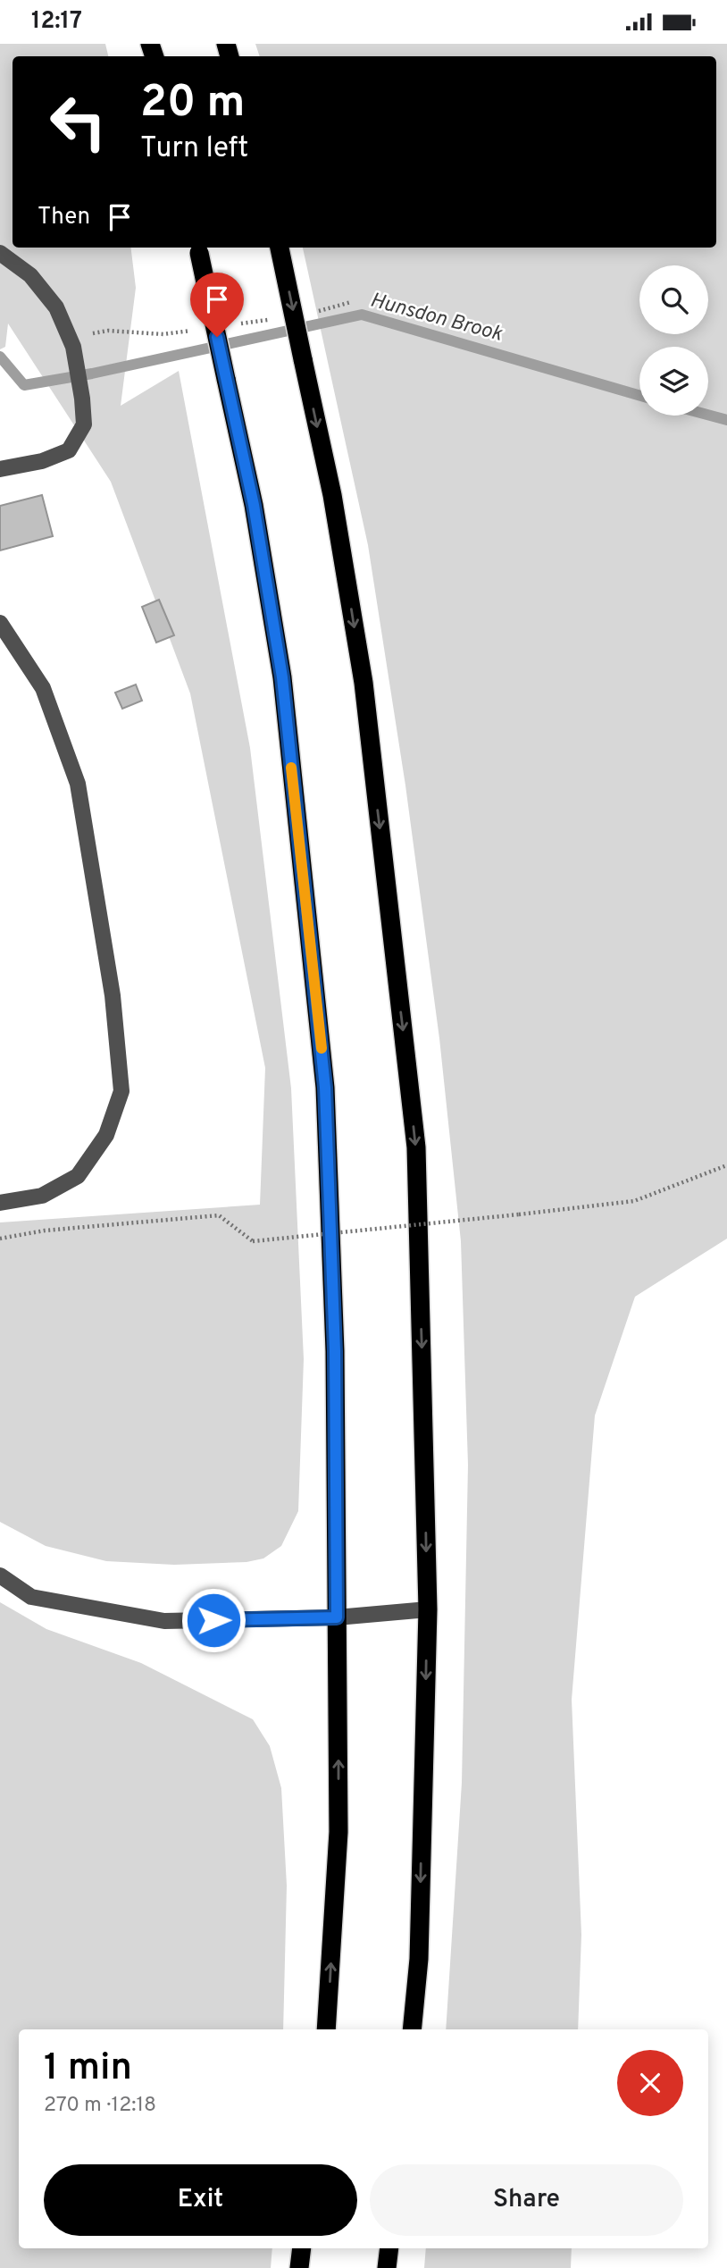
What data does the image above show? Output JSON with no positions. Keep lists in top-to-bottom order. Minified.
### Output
{"water":["Hunsdon Brook"],"page":{"status":"12:17","turn":["20 m","Turn left"],"then":"Then","heading":["1 min","270 m · 12:18"],"buttons":["Exit","Share"]}}
